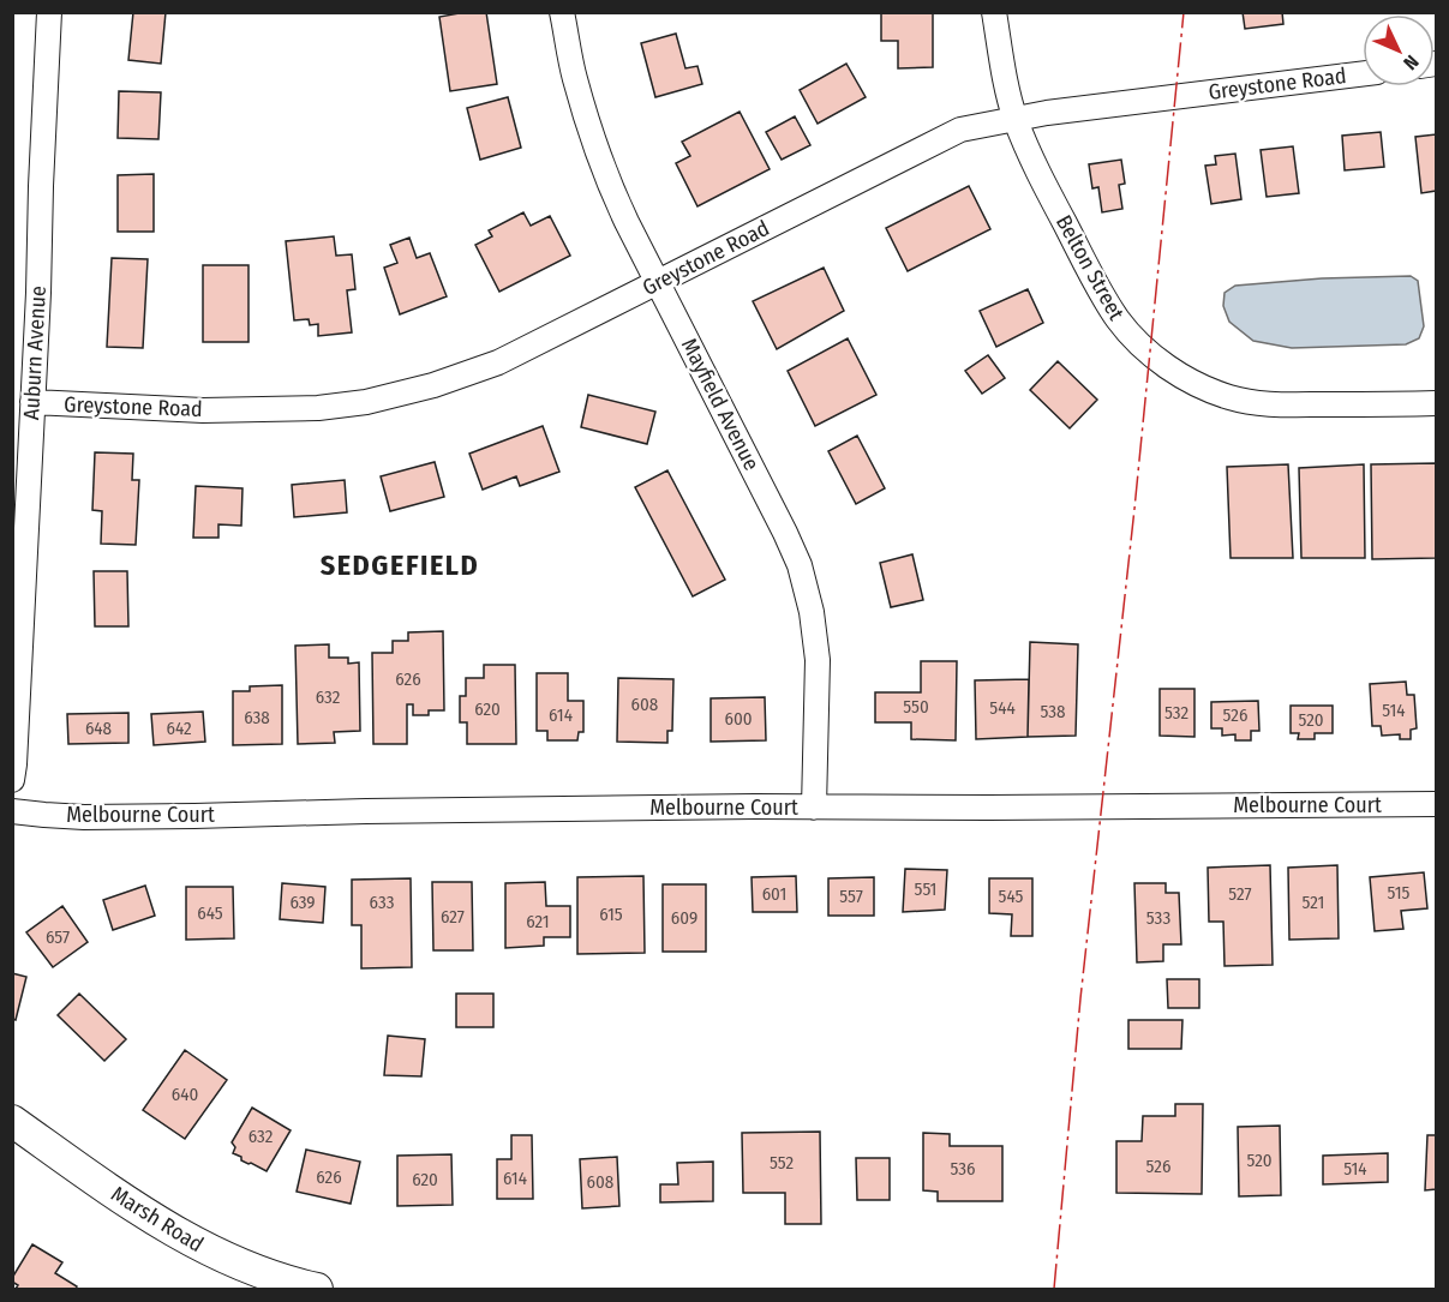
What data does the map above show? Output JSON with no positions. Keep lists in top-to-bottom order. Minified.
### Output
{"streets":{"street":["Greystone Road","Belton Street","Auburn Avenue","Mayfield Avenue","Melbourne Court","Marsh Road"]},"crossings":[["Greystone Road","Belton Street"],["Greystone Road","Auburn Avenue"],["Greystone Road","Mayfield Avenue"],["Mayfield Avenue","Melbourne Court"]],"districts":["SEDGEFIELD"],"house_numbers":["626","632","608","550","544","620","514","538","532","614","526","638","600","520","648","642","551","515","601","527","557","545","639","633","521","645","615","627","609","533","621","657","640","632","520","552","526","536","514","626","614","620","608"],"north":"bottom right"}
